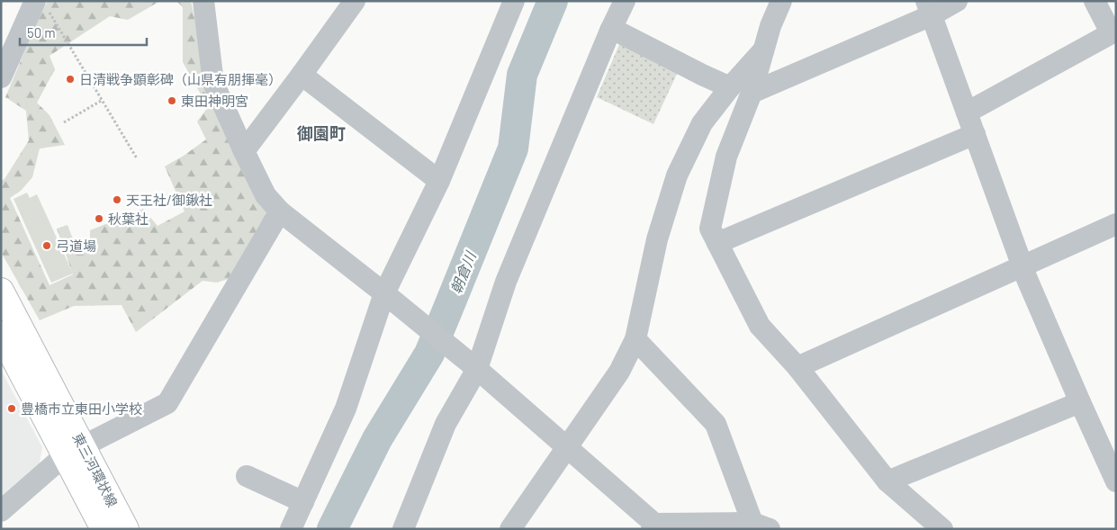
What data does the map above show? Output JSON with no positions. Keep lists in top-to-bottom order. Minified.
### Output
{"streets":{"main road":["東三河環状線"]},"districts":["御園町"],"water":["朝倉川"],"places":["日清戦争顕彰碑（山県有朋揮毫）","東田神明宮","天王社/御鍬社","秋葉社","弓道場","豊橋市立東田小学校"],"scale_bar":"50 m"}
